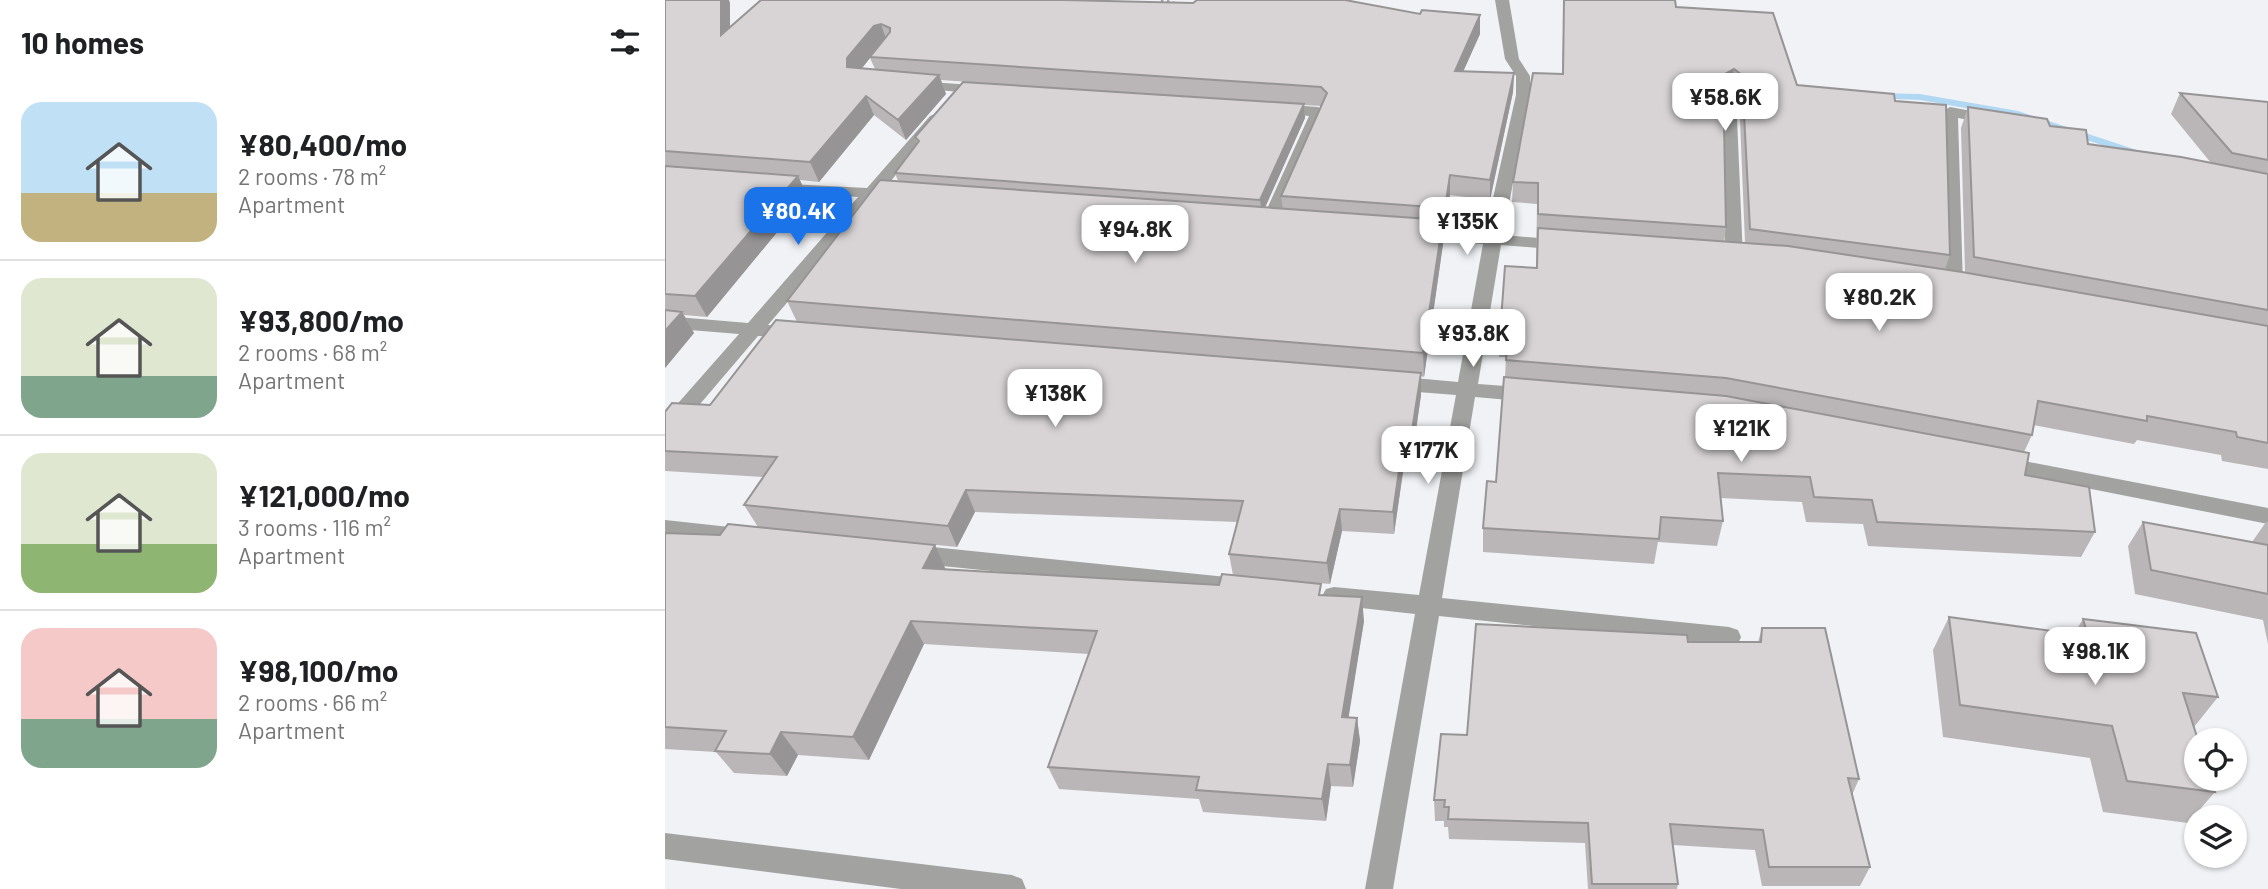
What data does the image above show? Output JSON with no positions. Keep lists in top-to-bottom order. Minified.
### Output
{"page":{"heading":"10 homes","price":["¥58.6K","¥80.4K","¥135K","¥94.8K","¥80.2K","¥93.8K","¥138K","¥121K","¥177K","¥98.1K"],"list":[{"name":"¥80,400/mo","note":"2 rooms · 78 m² · Apartment"},{"name":"¥93,800/mo","note":"2 rooms · 68 m² · Apartment"},{"name":"¥121,000/mo","note":"3 rooms · 116 m² · Apartment"},{"name":"¥98,100/mo","note":"2 rooms · 66 m² · Apartment"}]}}
